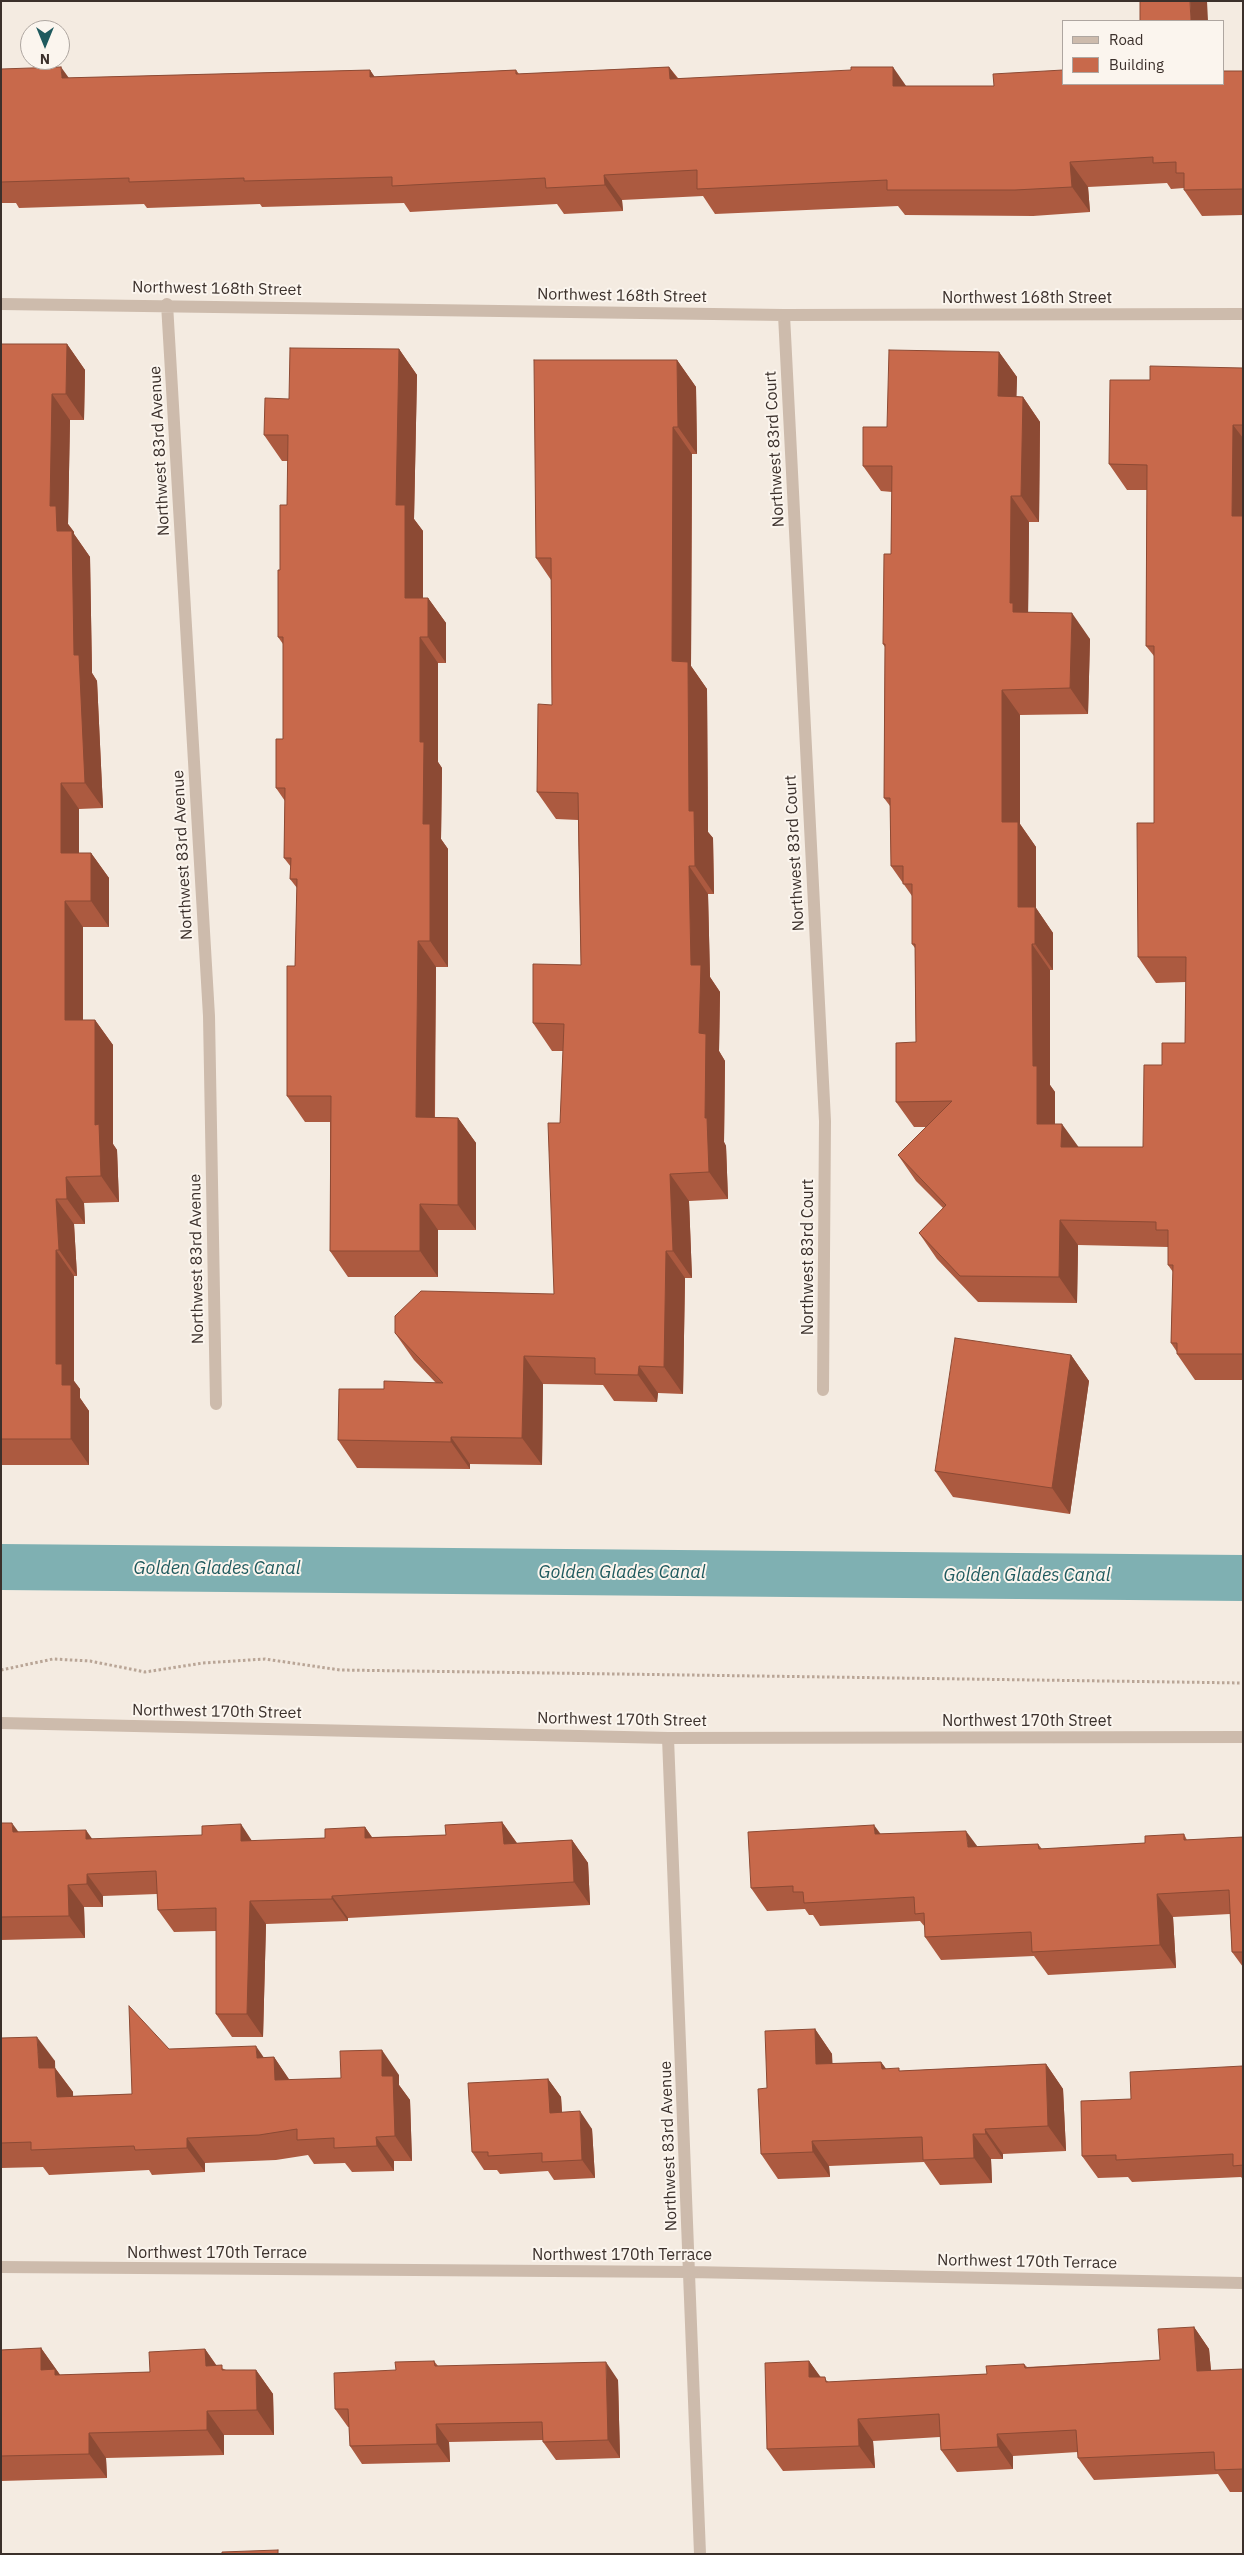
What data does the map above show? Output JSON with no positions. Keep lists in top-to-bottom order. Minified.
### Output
{"streets":{"street":["Northwest 168th Street","Northwest 83rd Court","Northwest 83rd Avenue","Northwest 170th Street","Northwest 170th Terrace"]},"crossings":[["Northwest 168th Street","Northwest 83rd Court"],["Northwest 168th Street","Northwest 83rd Avenue"],["Northwest 83rd Avenue","Northwest 170th Street"],["Northwest 83rd Avenue","Northwest 170th Terrace"]],"water":["Golden Glades Canal"],"legend":["Road","Building"],"north":"bottom"}
